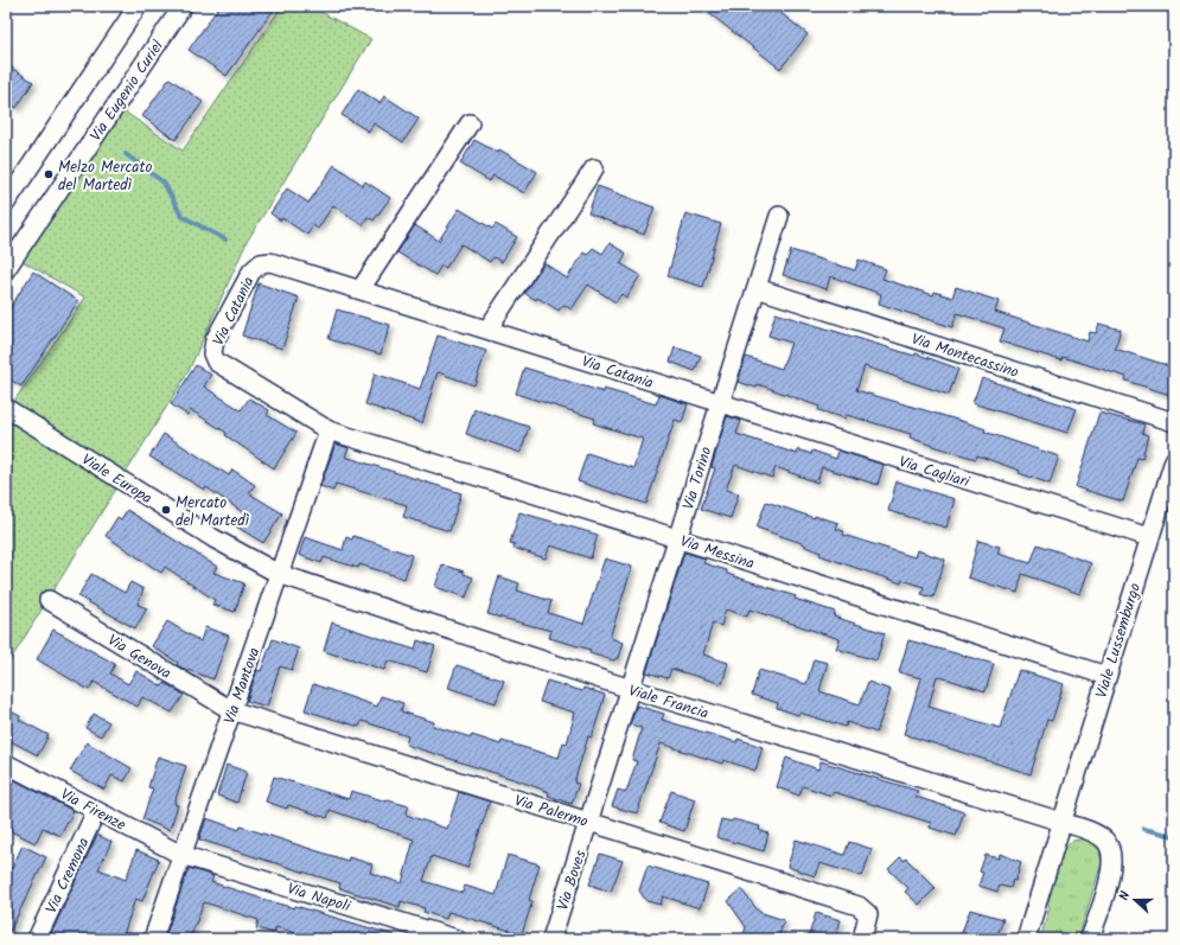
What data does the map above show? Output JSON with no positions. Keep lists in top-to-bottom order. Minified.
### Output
{"streets":{"street":["Via Eugenio Curiel","Via Catania","Via Montecassino","Via Cagliari","Viale Europa","Via Torino","Via Messina","Viale Lussemburgo","Via Genova","Via Mantova","Viale Francia","Via Firenze","Via Palermo","Via Cremona","Via Boves","Via Napoli"]},"crossings":[["Via Catania","Via Cagliari"],["Via Catania","Via Torino"],["Via Catania","Via Messina"],["Via Catania","Via Mantova"],["Via Montecassino","Via Torino"],["Via Cagliari","Via Torino"],["Via Cagliari","Viale Lussemburgo"],["Viale Europa","Via Mantova"],["Viale Europa","Viale Francia"],["Via Torino","Via Messina"],["Via Torino","Viale Francia"],["Via Torino","Via Palermo"],["Via Torino","Via Boves"],["Via Messina","Viale Lussemburgo"],["Via Messina","Via Mantova"],["Viale Lussemburgo","Viale Francia"],["Via Genova","Via Mantova"],["Via Genova","Via Palermo"],["Via Mantova","Viale Francia"],["Via Mantova","Via Firenze"],["Via Mantova","Via Palermo"],["Via Mantova","Via Napoli"],["Via Firenze","Via Cremona"],["Via Firenze","Via Napoli"],["Via Palermo","Via Boves"]],"places":["Melzo Mercato del Martedì","Mercato del Martedì"],"north":"left"}
